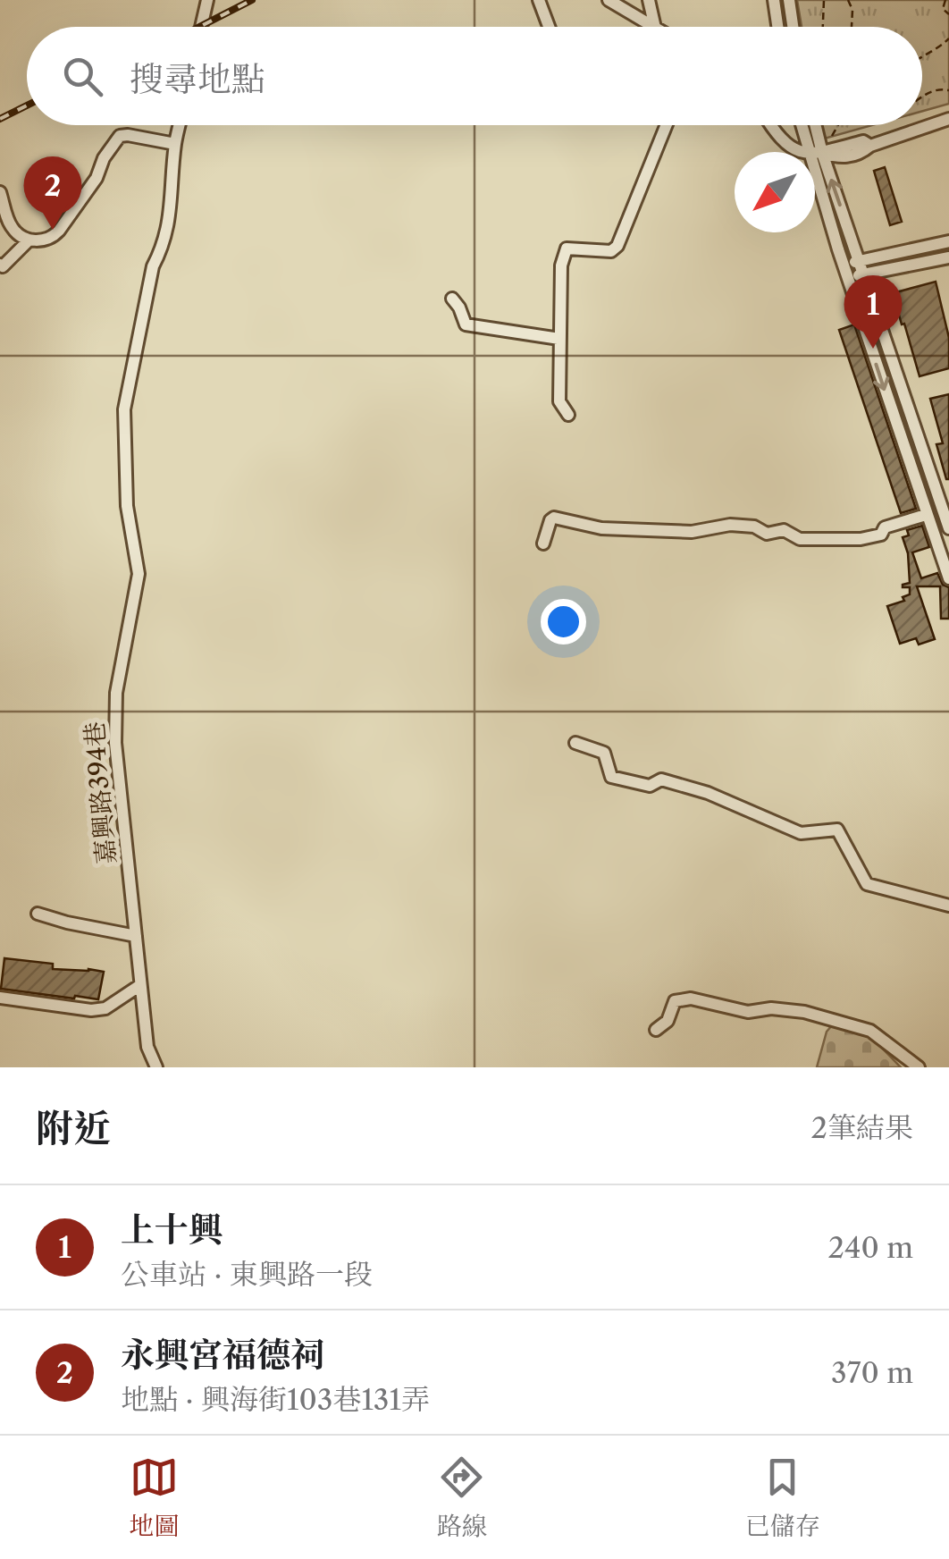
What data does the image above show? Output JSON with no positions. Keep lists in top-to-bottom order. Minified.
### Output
{"streets":{"street":["嘉興路394巷"]},"north":"bottom left","page":{"search":"搜尋地點","pins":["2","1"],"heading":["附近","2筆結果"],"list":[{"mark":"1","name":"上十興","note":"公車站 · 東興路一段","value":"240 m"},{"mark":"2","name":"永興宮福德祠","note":"地點 · 興海街103巷131弄","value":"370 m"}],"nav":["地圖","路線","已儲存"]}}
